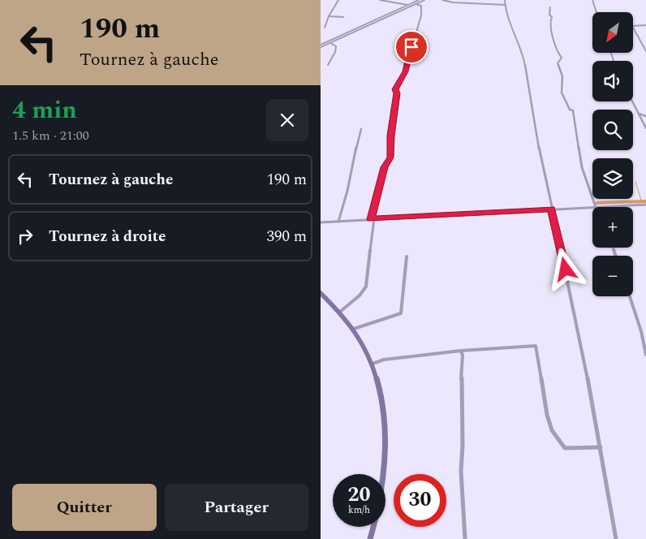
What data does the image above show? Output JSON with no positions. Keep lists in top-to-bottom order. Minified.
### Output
{"north":"bottom left","page":{"turn":["190 m","Tournez à gauche"],"map_buttons":["+","−"],"heading":["4 min","1.5 km · 21:00"],"list":[{"name":"Tournez à gauche","value":"190 m"},{"name":"Tournez à droite","value":"390 m"}],"speed":"20 km/h","limit":"30","buttons":["Quitter","Partager"]}}
